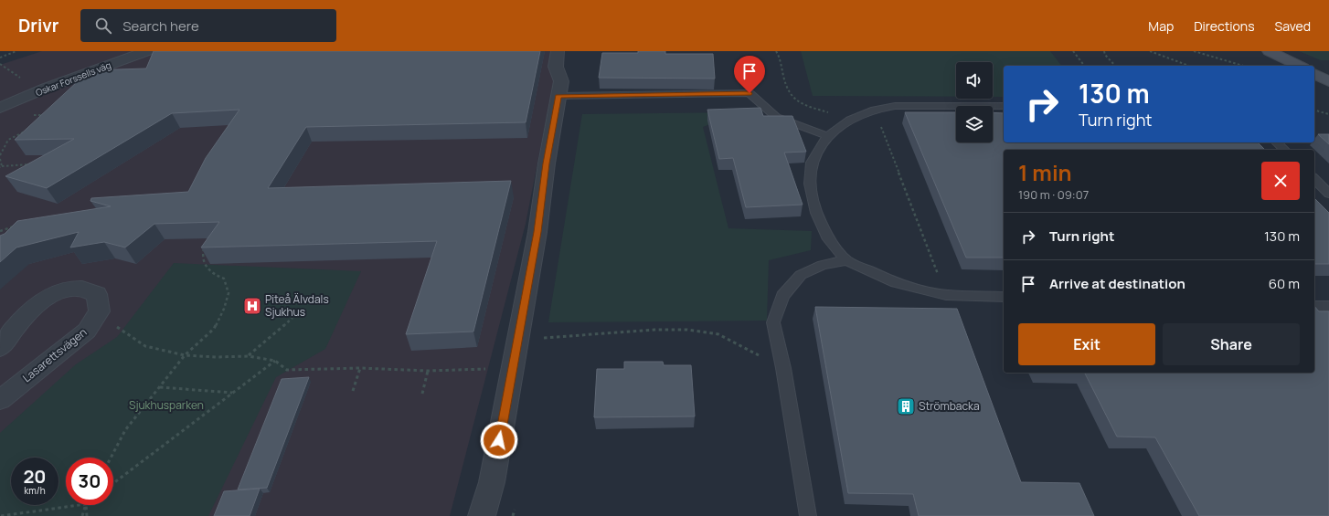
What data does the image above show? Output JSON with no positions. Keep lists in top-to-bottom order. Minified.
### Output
{"streets":{"street":["Oskar Forssells väg","Lasarettsvägen"]},"parks":["Sjukhusparken"],"places":{"hospital":["Piteå Älvdals Sjukhus"],"building":["Strömbacka"]},"page":{"header":"Drivr","search":"Search here","nav":["Map","Directions","Saved"],"turn":["130 m","Turn right"],"heading":["1 min","190 m · 09:07"],"list":[{"name":"Turn right","value":"130 m"},{"name":"Arrive at destination","value":"60 m"}],"buttons":["Exit","Share"],"speed":"20 km/h","limit":"30"}}
